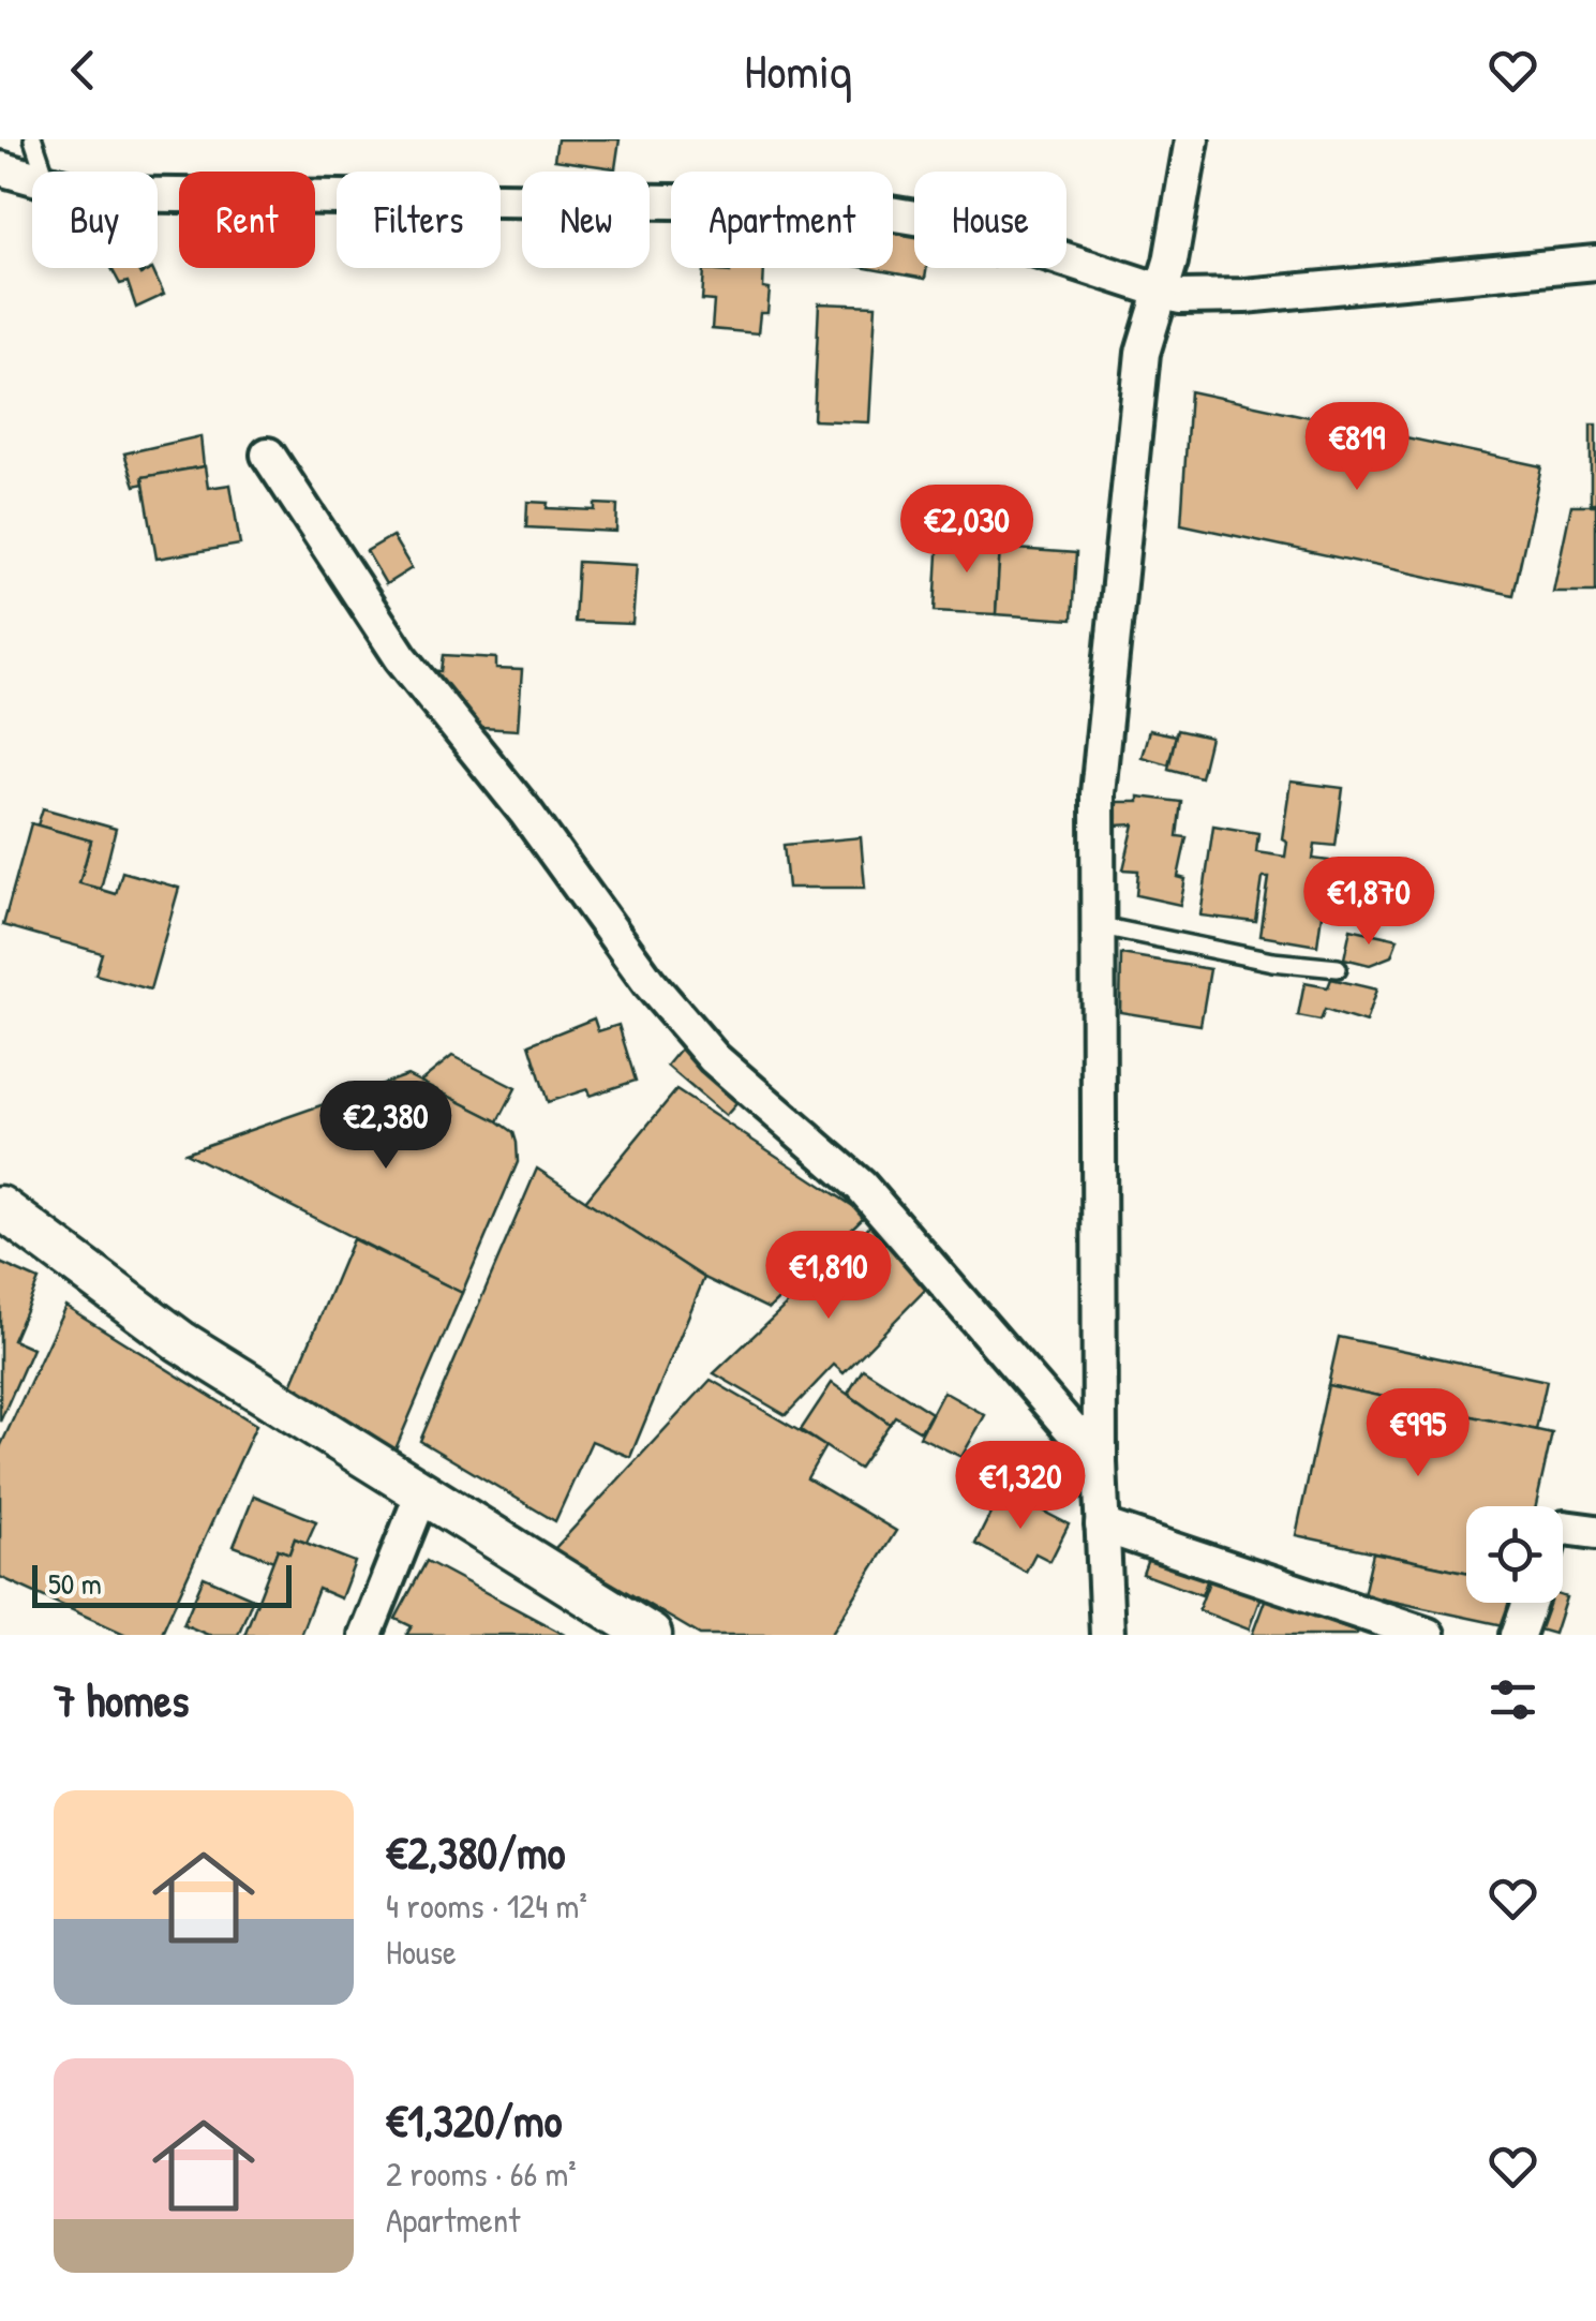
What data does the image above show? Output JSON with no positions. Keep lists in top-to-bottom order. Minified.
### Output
{"scale_bar":"50 m","page":{"header":"Homiq","chip":["Buy","Rent","Filters","New","Apartment","House"],"price":["€819","€2,030","€1,870","€2,380","€1,810","€995","€1,320"],"scale":"50 m","heading":"7 homes","list":[{"name":"€2,380/mo","note":"4 rooms · 124 m² · House"},{"name":"€1,320/mo","note":"2 rooms · 66 m² · Apartment"}]}}
